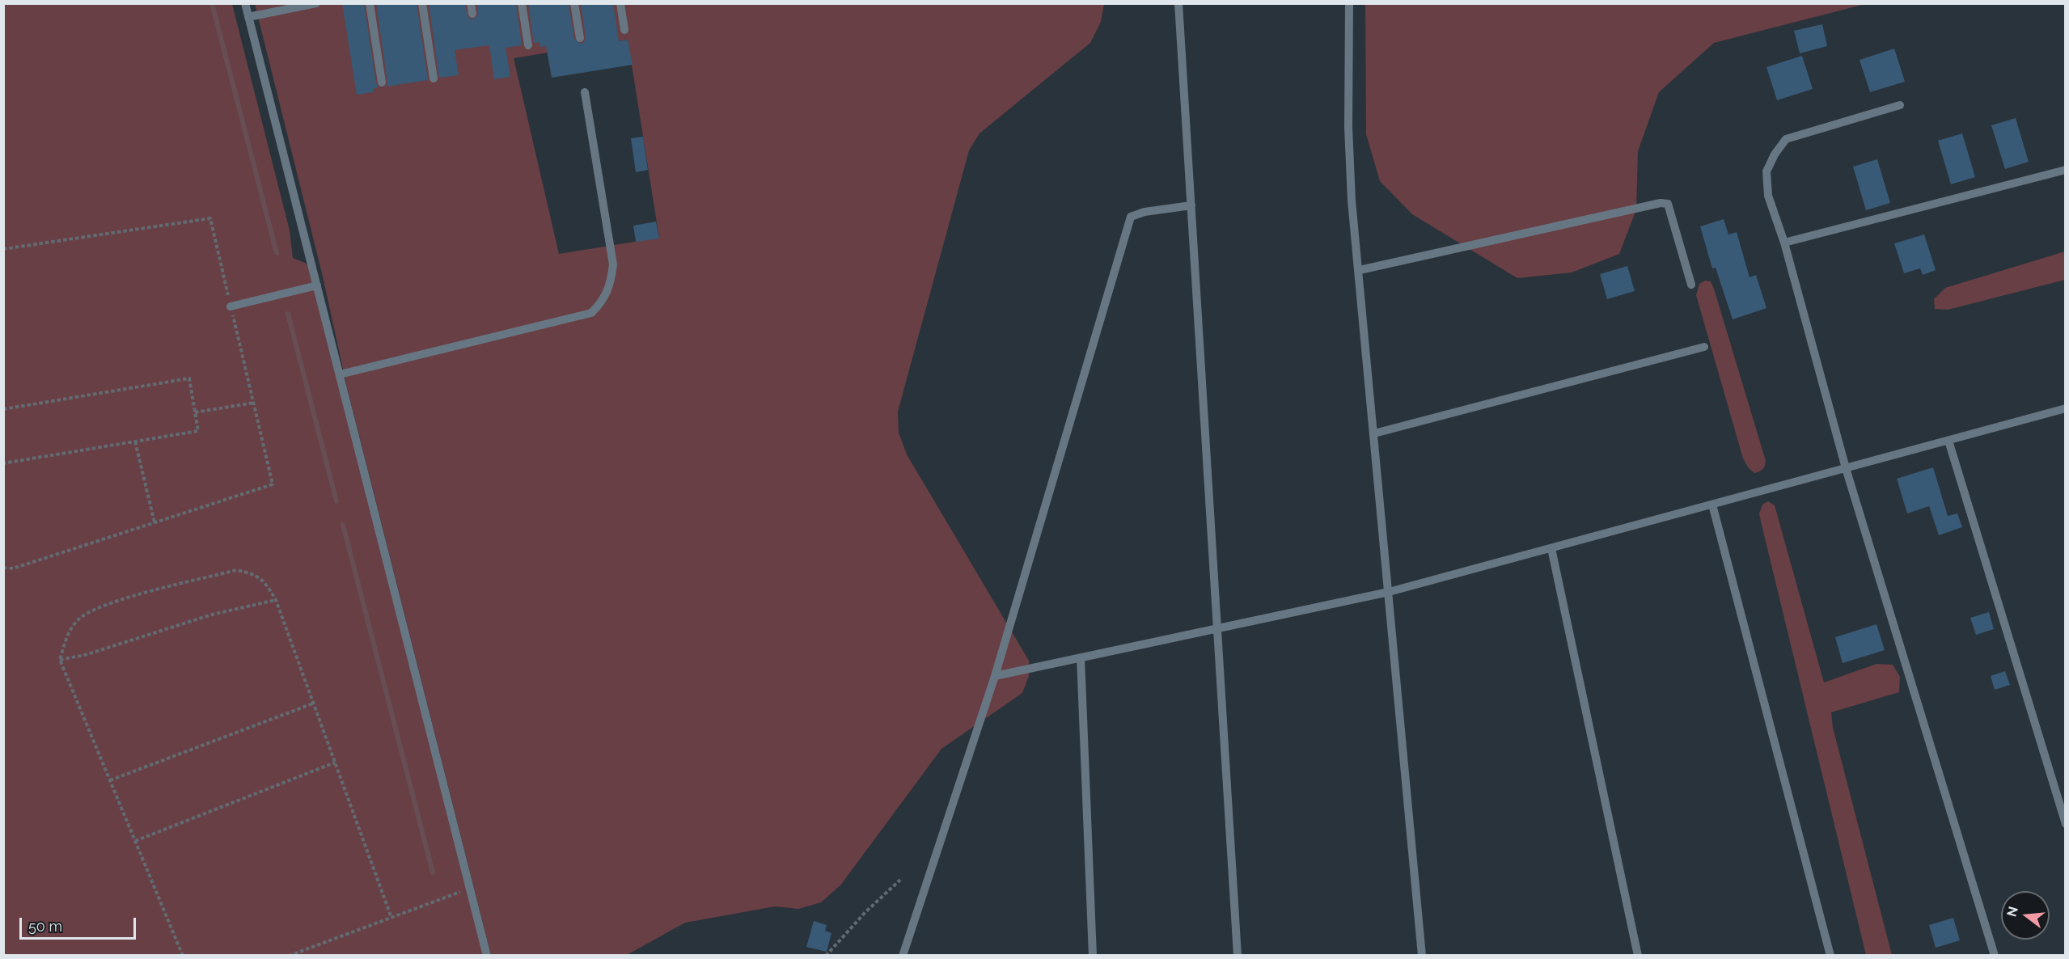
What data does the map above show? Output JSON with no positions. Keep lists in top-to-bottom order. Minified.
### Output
{"scale_bar":"50 m","north":"left"}
